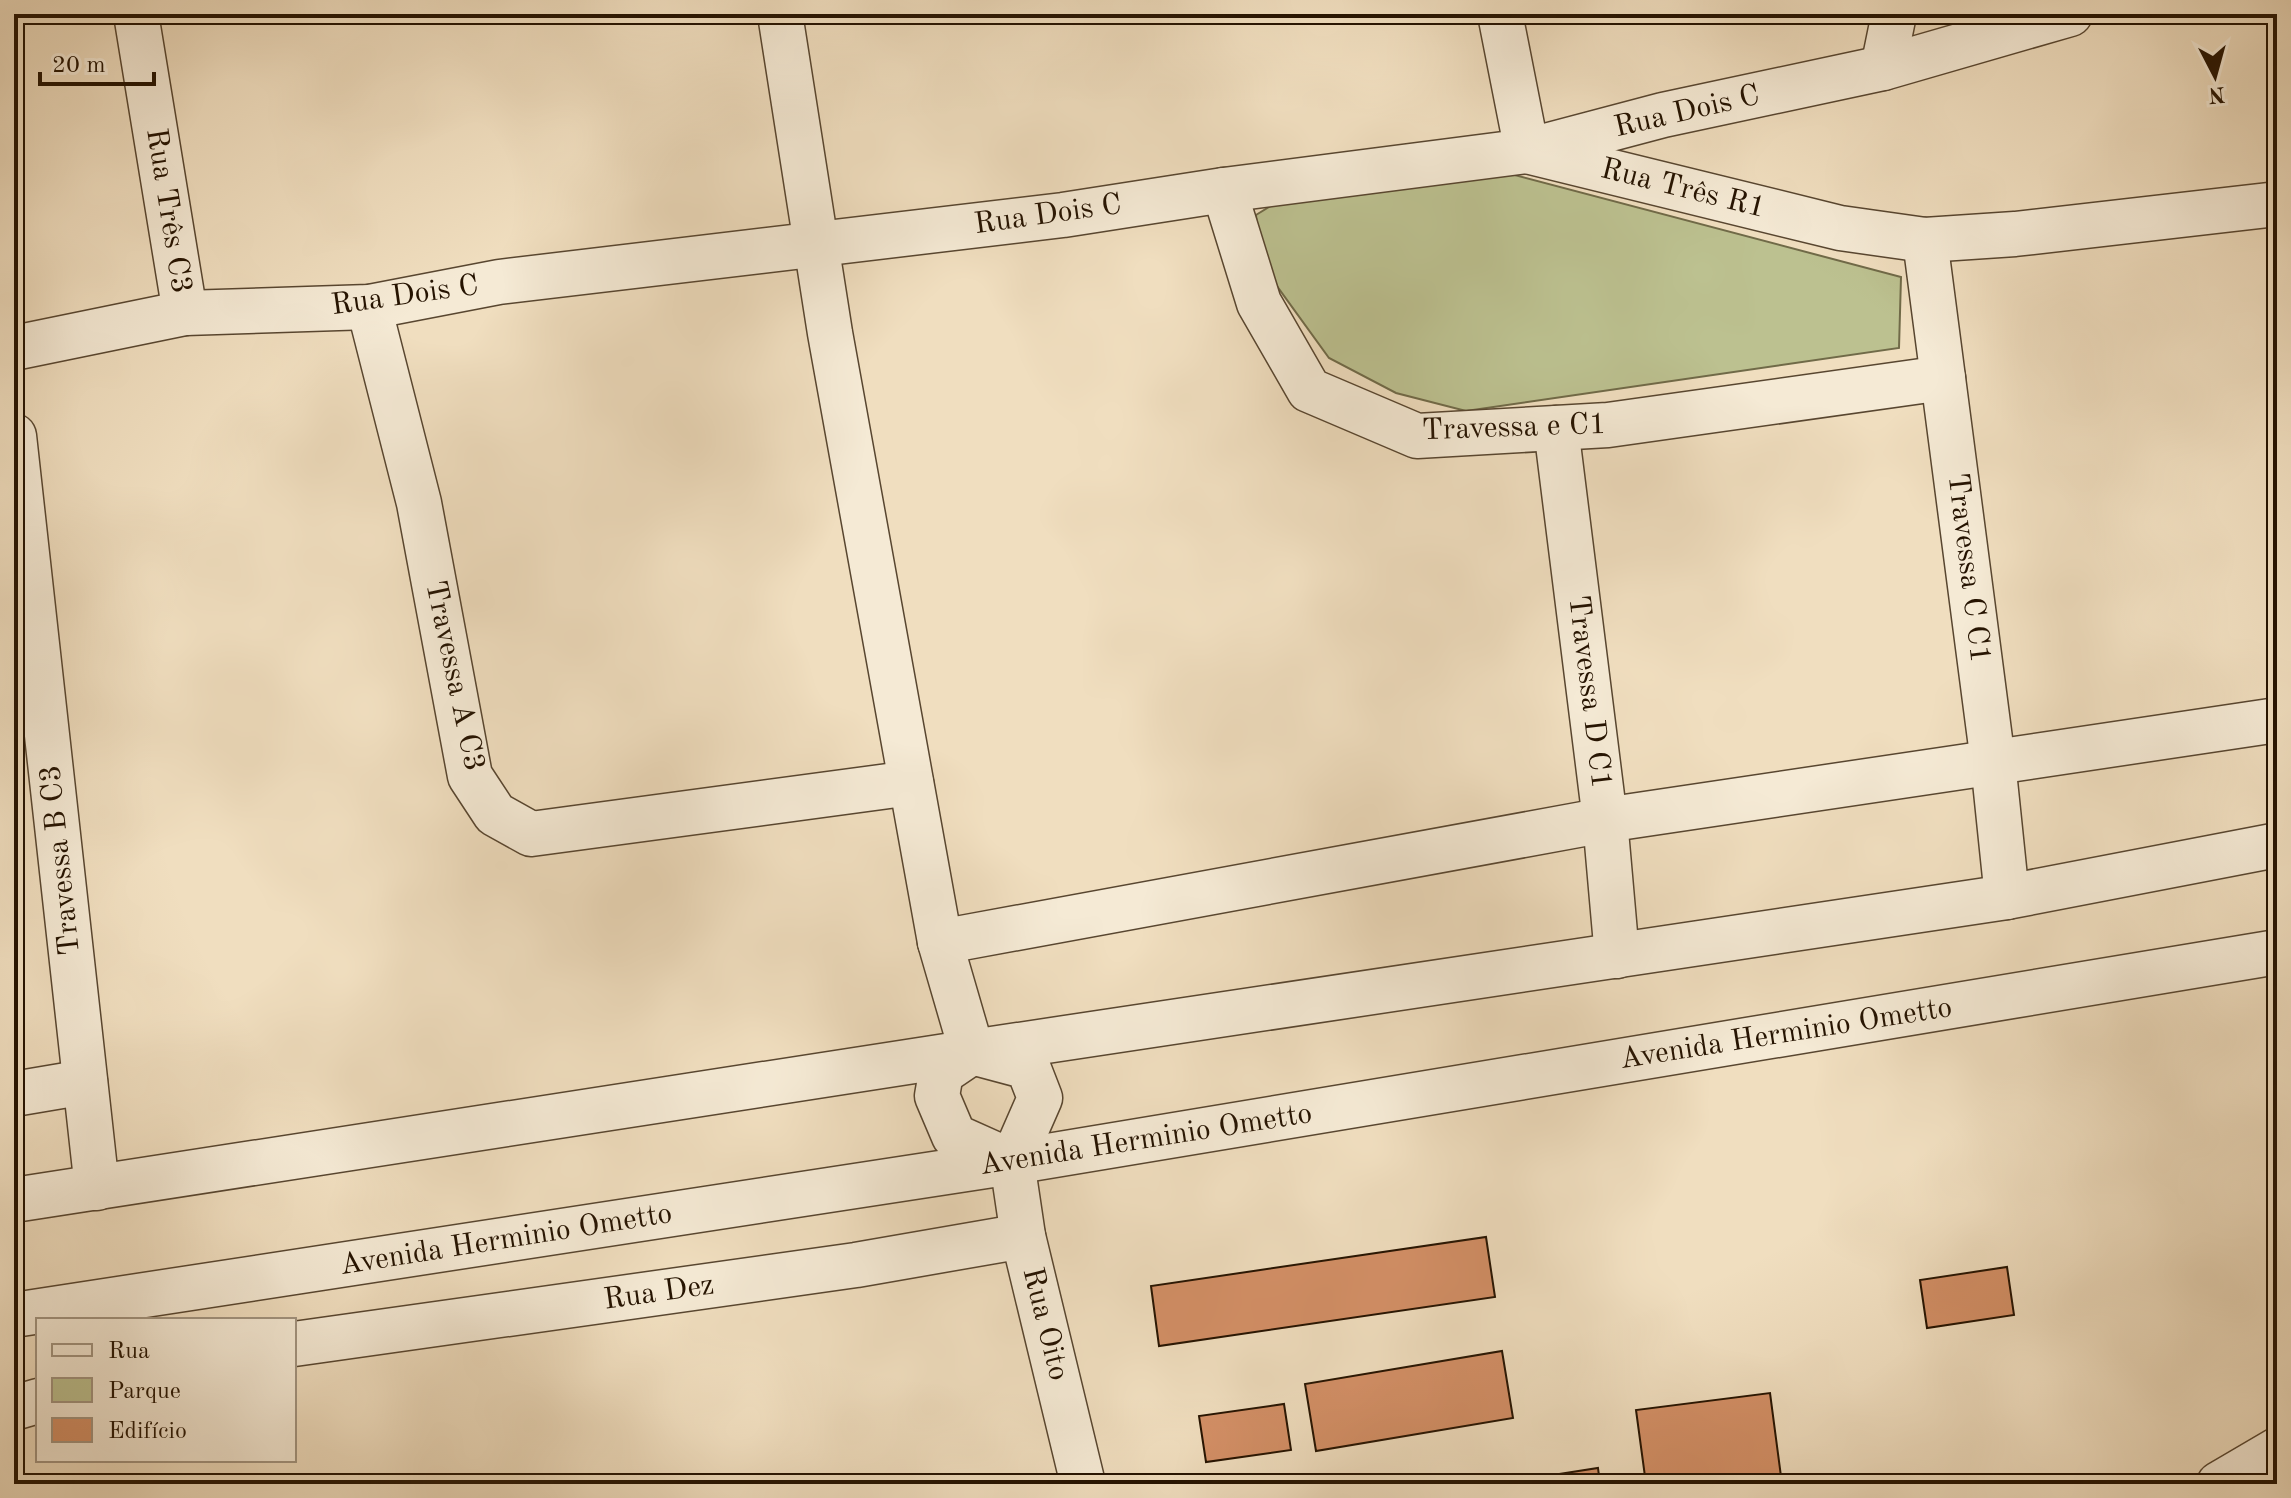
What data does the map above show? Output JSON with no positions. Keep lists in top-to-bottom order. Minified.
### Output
{"streets":{"street":["Rua Dois C","Rua Três R1","Rua Três C3","Travessa e C1","Travessa C C1","Travessa A C3","Travessa D C1","Travessa B C3","Avenida Herminio Ometto","Rua Dez","Rua Oito"]},"crossings":[["Rua Dois C","Rua Três R1"],["Rua Dois C","Rua Três C3"],["Rua Dois C","Travessa e C1"],["Rua Dois C","Travessa A C3"],["Rua Três R1","Travessa C C1"],["Travessa e C1","Travessa C C1"],["Travessa e C1","Travessa D C1"],["Avenida Herminio Ometto","Rua Oito"],["Rua Dez","Rua Oito"]],"legend":["Rua","Parque","Edifício"],"scale_bar":"20 m","north":"bottom"}
